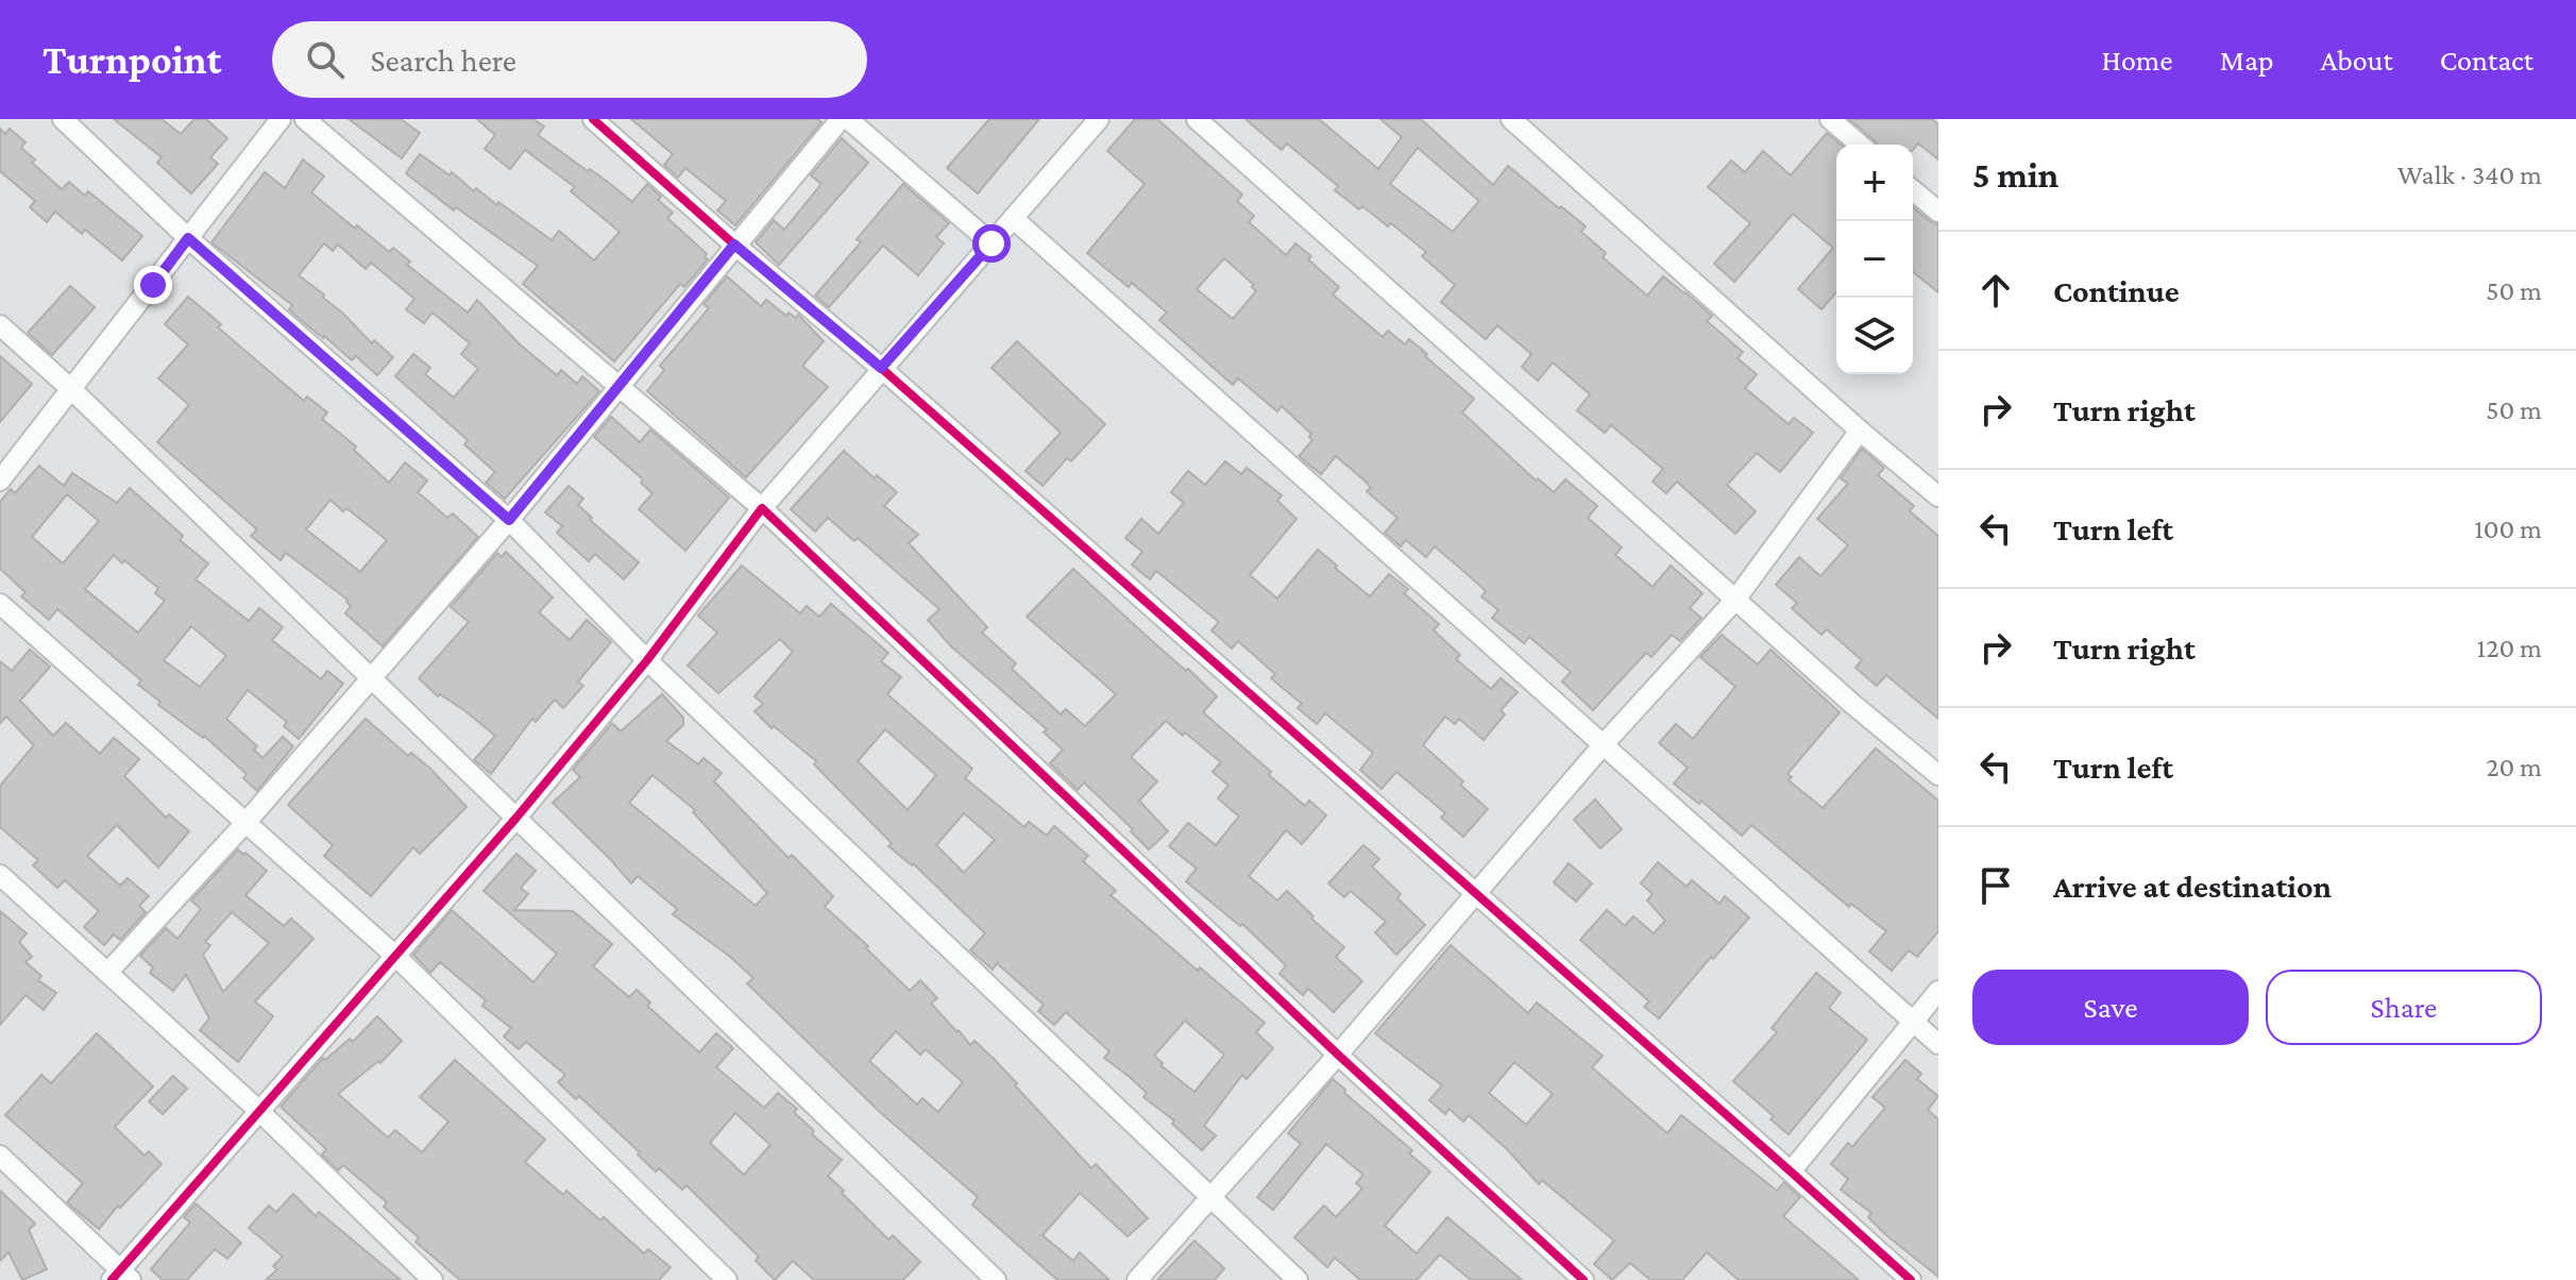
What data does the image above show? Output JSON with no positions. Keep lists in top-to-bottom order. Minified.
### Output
{"page":{"header":"Turnpoint","search":"Search here","nav":["Home","Map","About","Contact"],"heading":["5 min","Walk · 340 m"],"map_buttons":["+","−"],"list":[["Continue","50 m"],["Turn right","50 m"],["Turn left","100 m"],["Turn right","120 m"],["Turn left","20 m"],"Arrive at destination"],"buttons":["Save","Share"]}}
